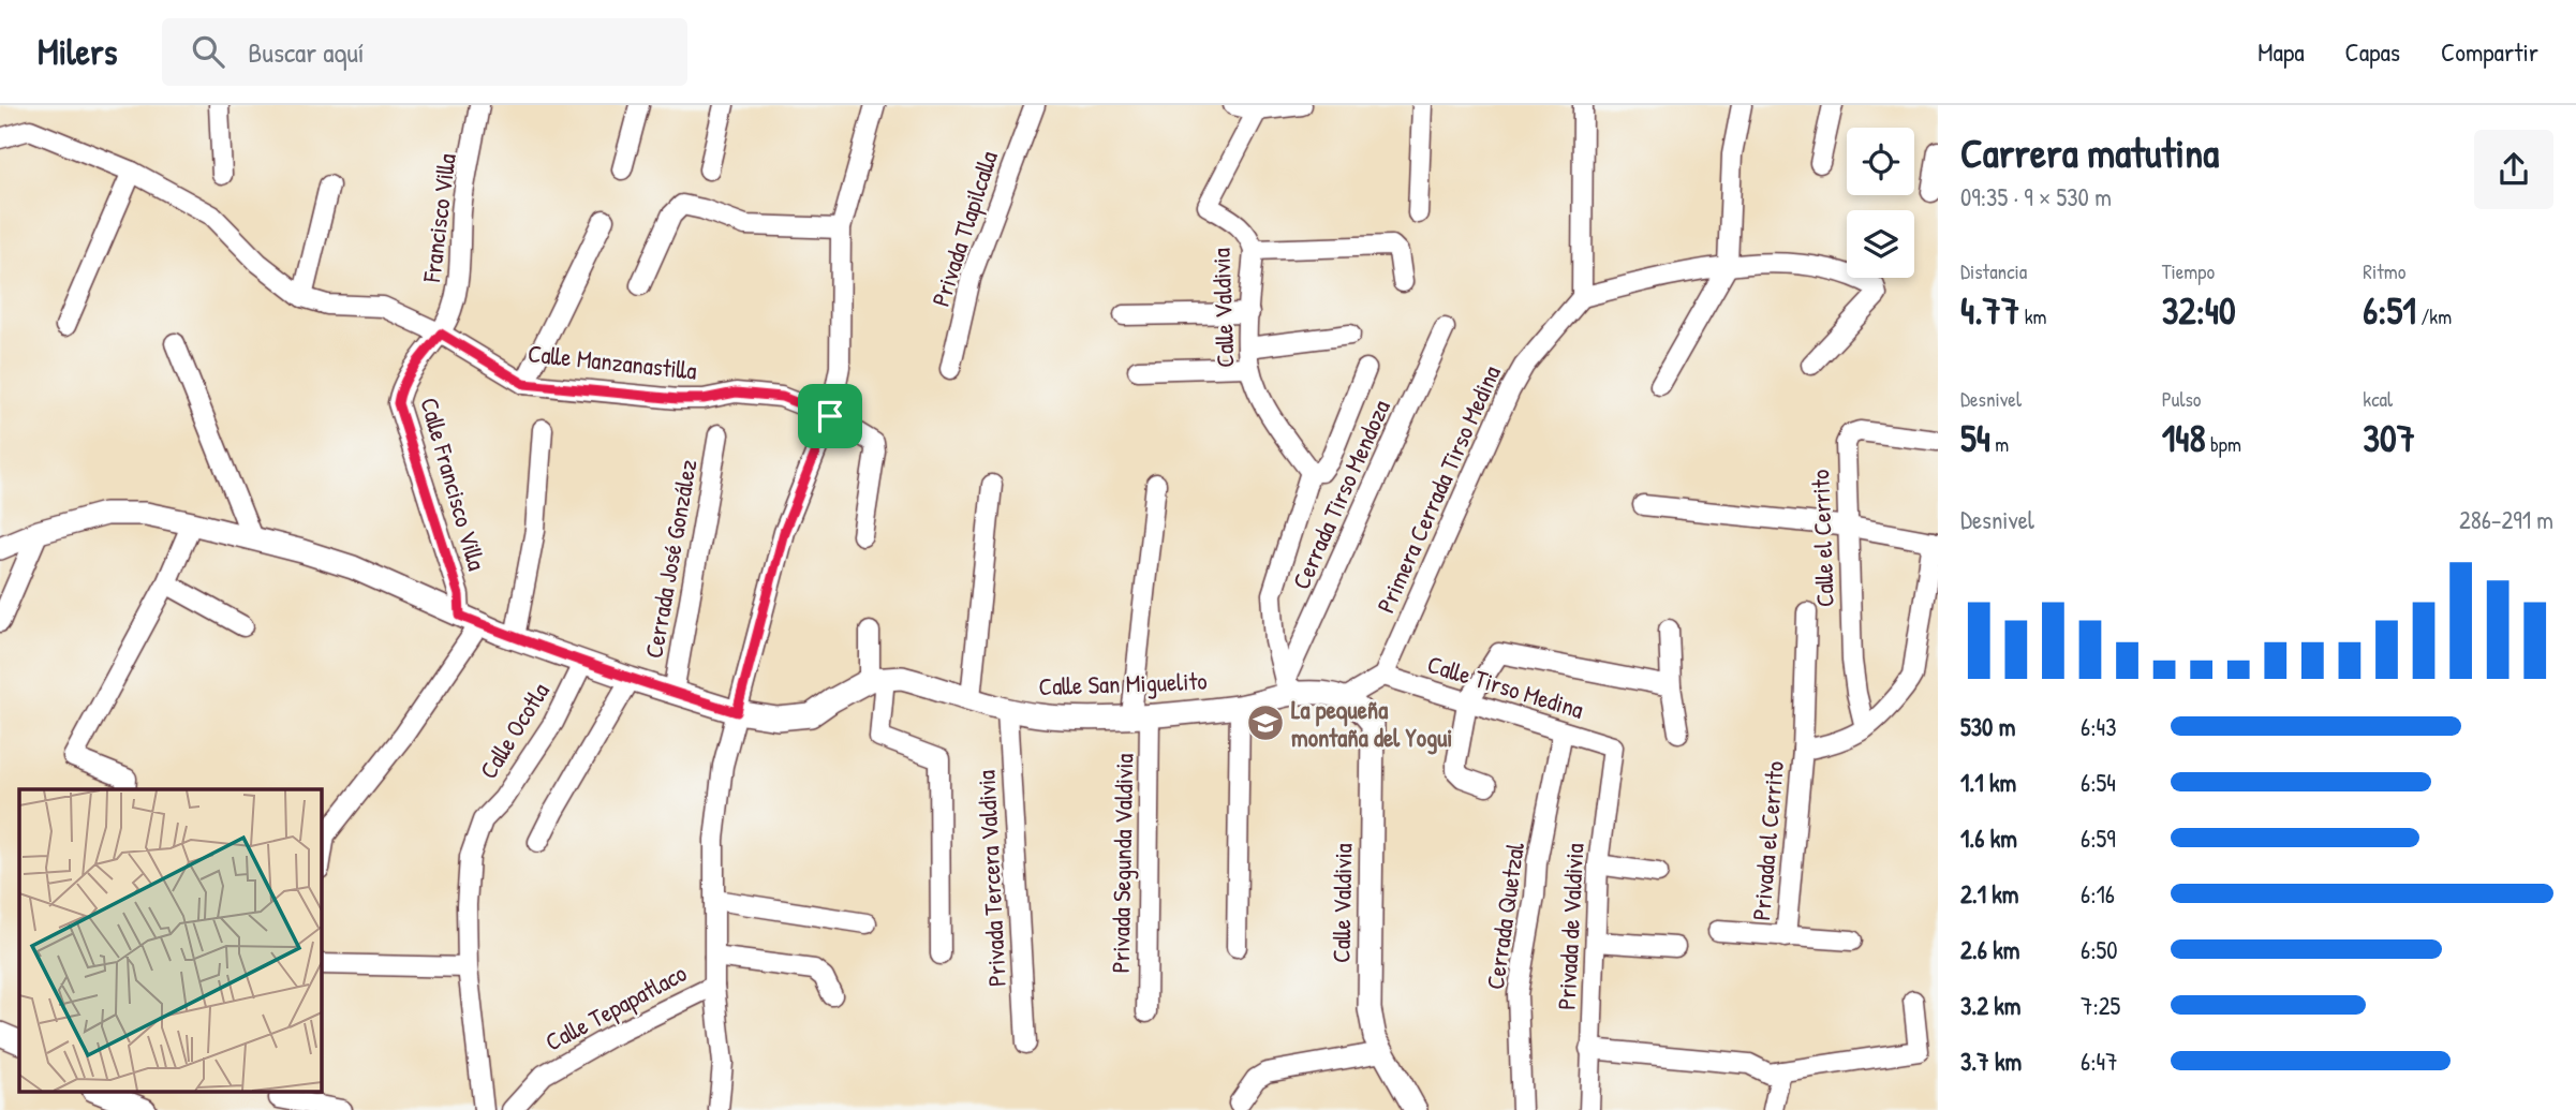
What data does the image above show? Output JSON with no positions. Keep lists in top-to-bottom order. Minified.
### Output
{"streets":{"street":["Francisco Villa","Privada Tlapilcalla","Calle Valdivia","Calle Manzanastilla","Calle Francisco Villa","Primera Cerrada Tirso Medina","Cerrada Tirso Mendoza","Calle el Cerrito","Cerrada José González","Calle San Miguelito","Calle Tirso Medina","Calle Ocotla","Privada el Cerrito","Privada Segunda Valdivia","Privada Tercera Valdivia","Cerrada Quetzal","Privada de Valdivia","Calle Tepapatlaco"]},"crossings":[["Francisco Villa","Calle Manzanastilla"],["Francisco Villa","Calle Francisco Villa"],["Calle Valdivia","Calle San Miguelito"],["Calle Manzanastilla","Calle Francisco Villa"],["Primera Cerrada Tirso Medina","Calle Tirso Medina"],["Cerrada Tirso Mendoza","Calle San Miguelito"],["Calle San Miguelito","Privada Segunda Valdivia"],["Calle San Miguelito","Privada Tercera Valdivia"],["Calle Tirso Medina","Cerrada Quetzal"],["Calle Tirso Medina","Privada de Valdivia"]],"places":{"school or university":["La pequeña montaña del Yogui"]},"page":{"header":"Milers","search":"Buscar aquí","nav":["Mapa","Capas","Compartir"],"heading":["Carrera matutina","09:35 · 9 × 530 m"],"stats":[["Distancia","4.77 km"],["Tiempo","32:40"],["Ritmo","6:51 /km"],["Desnivel","54 m"],["Pulso","148 bpm"],["kcal","307"]],"chart":["Desnivel","286–291 m"],"list":[{"name":"530 m","note":"6:43"},{"name":"1.1 km","note":"6:54"},{"name":"1.6 km","note":"6:59"},{"name":"2.1 km","note":"6:16"},{"name":"2.6 km","note":"6:50"},{"name":"3.2 km","note":"7:25"},{"name":"3.7 km","note":"6:47"}]}}
